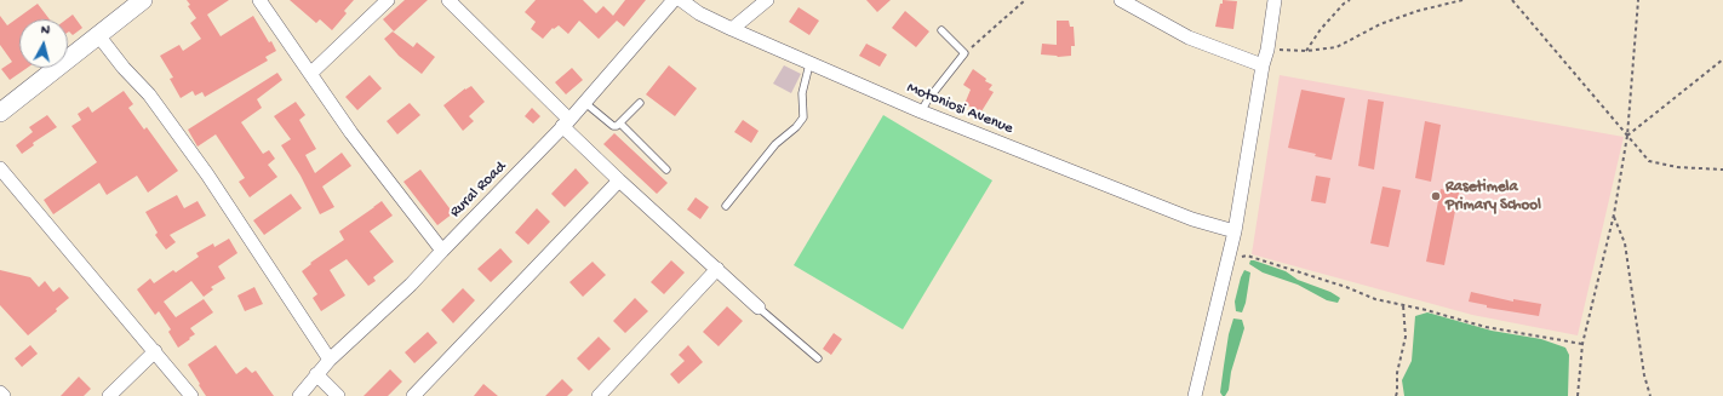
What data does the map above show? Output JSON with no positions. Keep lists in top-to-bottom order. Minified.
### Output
{"streets":{"street":["Motoniosi Avenue","Rural Road"]},"places":["Rasetimela Primary School"],"north":"top"}
